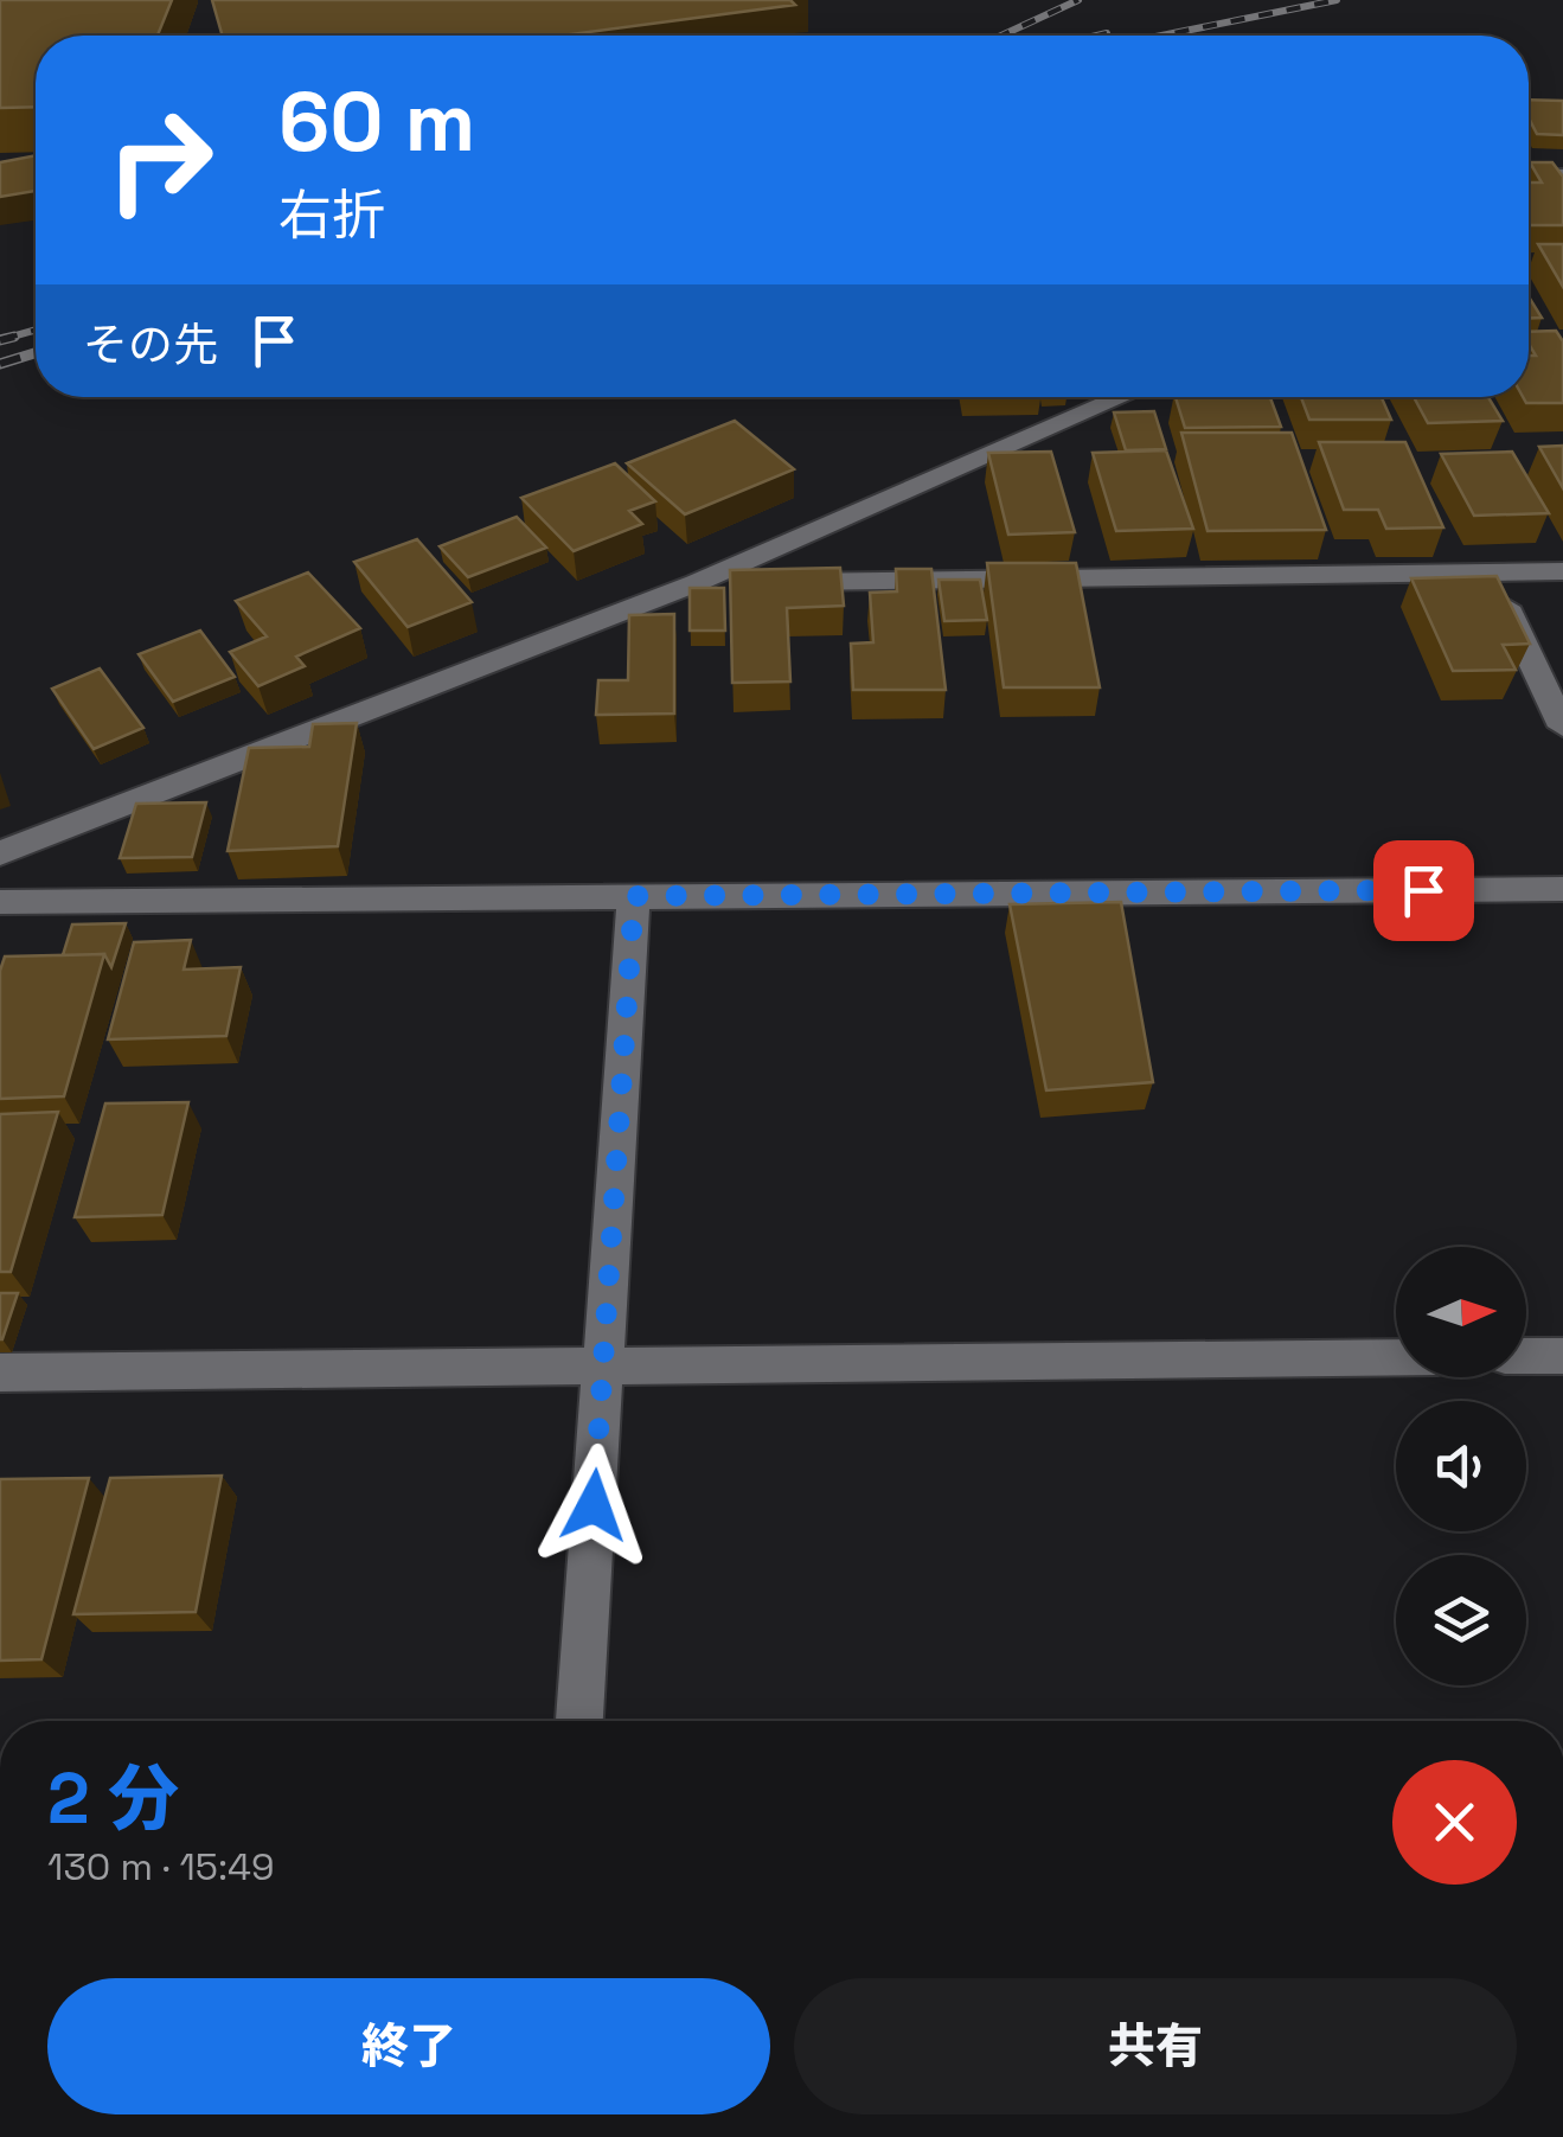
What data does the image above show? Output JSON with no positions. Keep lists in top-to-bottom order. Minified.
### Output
{"north":"right","page":{"turn":["60 m","右折"],"then":"その先","heading":["2 分","130 m · 15:49"],"buttons":["終了","共有"]}}
